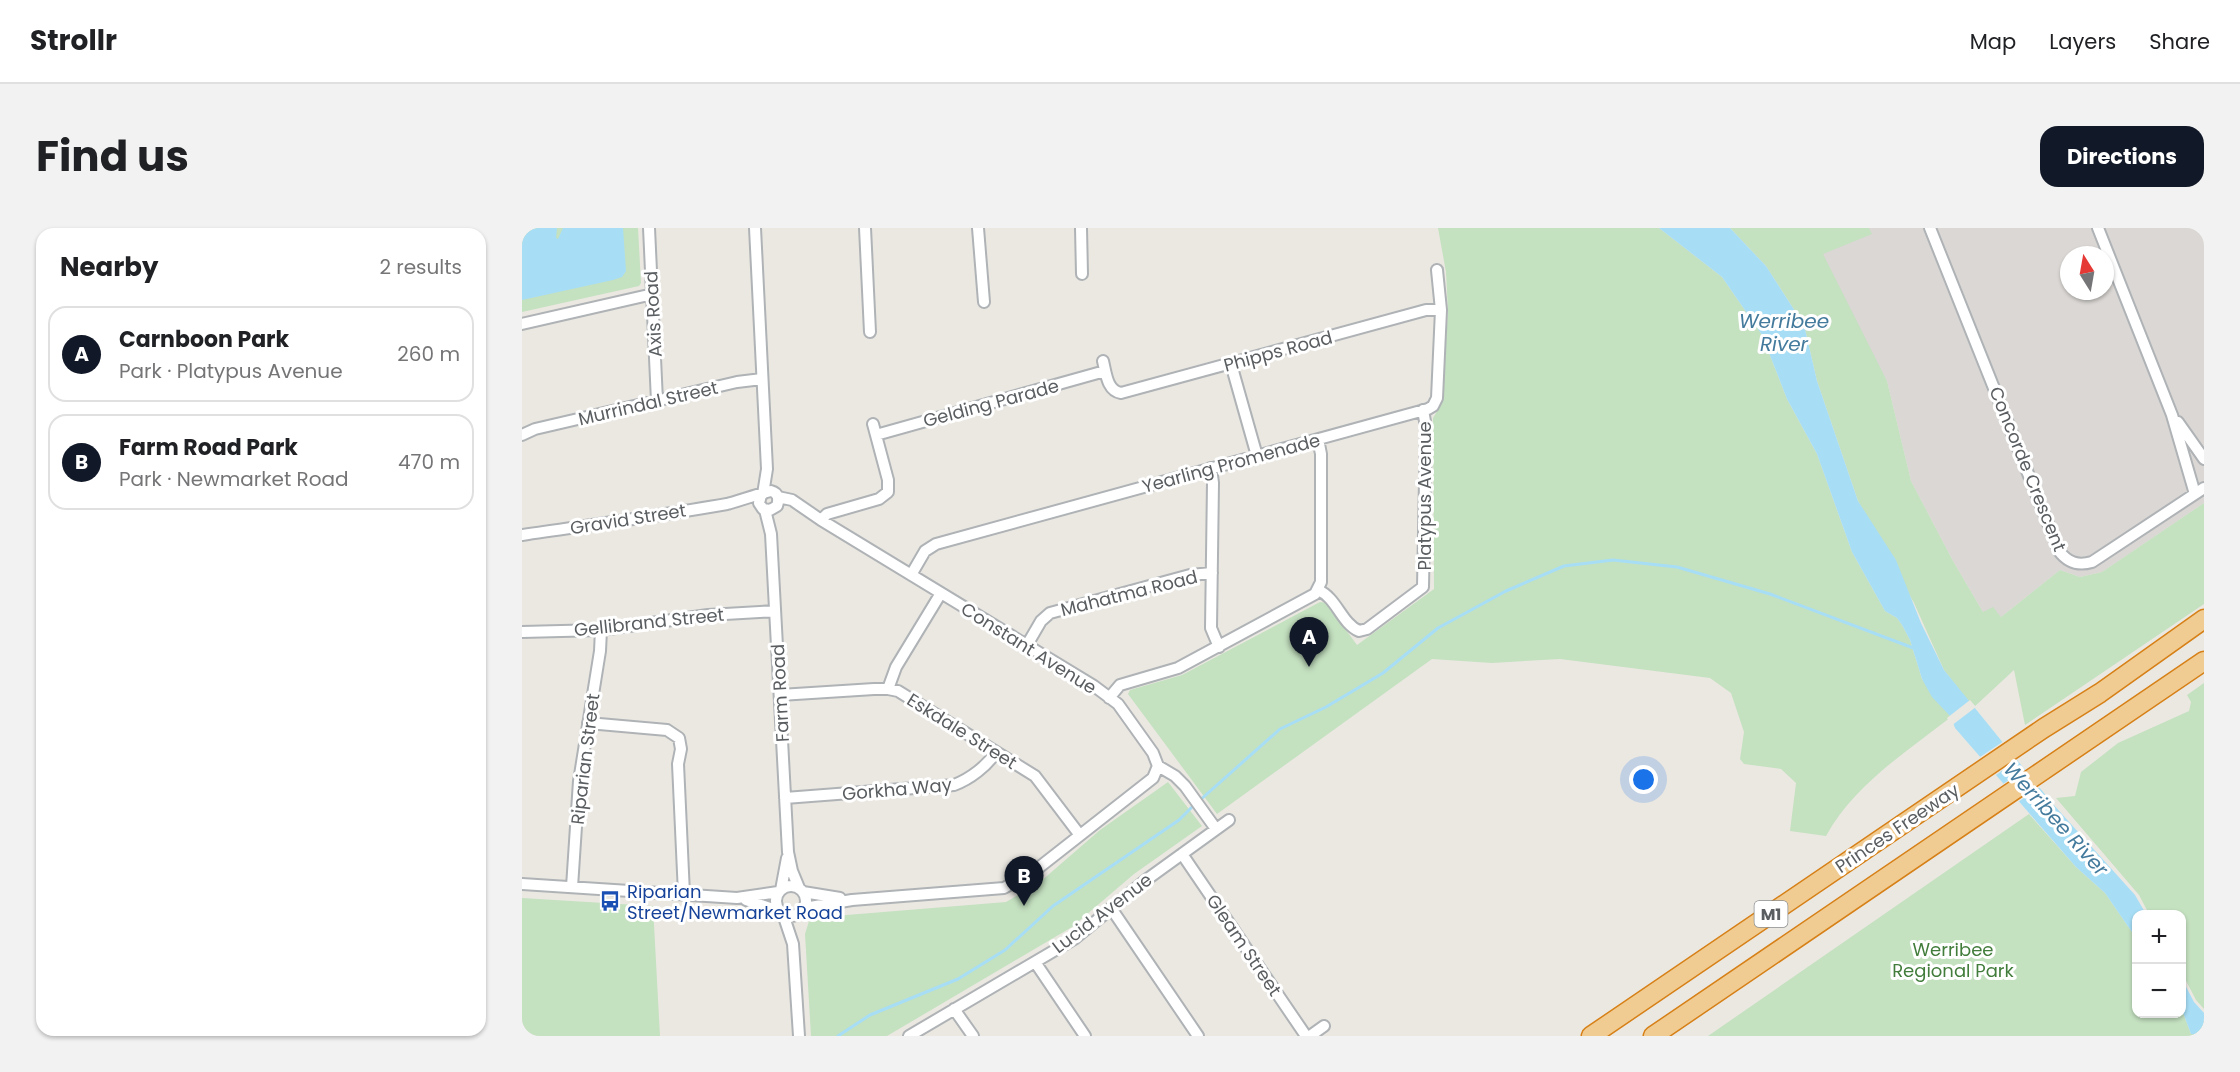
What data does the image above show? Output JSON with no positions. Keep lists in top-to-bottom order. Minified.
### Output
{"streets":{"highway":["Princes Freeway","M1"],"street":["Axis Road","Phipps Road","Murrindal Street","Gelding Parade","Yearling Promenade","Concorde Crescent","Platypus Avenue","Gravid Street","Mahatma Road","Gellibrand Street","Constant Avenue","Farm Road","Eskdale Street","Riparian Street","Gorkha Way","Lucid Avenue","Gleam Street"]},"crossings":[["Axis Road","Murrindal Street"],["Phipps Road","Gelding Parade"],["Murrindal Street","Farm Road"],["Gelding Parade","Constant Avenue"],["Yearling Promenade","Platypus Avenue"],["Yearling Promenade","Constant Avenue"],["Gravid Street","Constant Avenue"],["Gravid Street","Farm Road"],["Mahatma Road","Constant Avenue"],["Gellibrand Street","Farm Road"],["Gellibrand Street","Riparian Street"],["Constant Avenue","Farm Road"],["Farm Road","Eskdale Street"],["Farm Road","Gorkha Way"],["Eskdale Street","Gorkha Way"],["Lucid Avenue","Gleam Street"]],"water":["Werribee River"],"parks":["Werribee Regional Park"],"places":{"bus stop":["Riparian Street/Newmarket Road"]},"north":"top","page":{"header":"Strollr","nav":["Map","Layers","Share"],"title":"Find us","buttons":"Directions","heading":["Nearby","2 results"],"list":[{"mark":"A","name":"Carnboon Park","note":"Park · Platypus Avenue","value":"260 m"},{"mark":"B","name":"Farm Road Park","note":"Park · Newmarket Road","value":"470 m"}],"pins":["A","B"],"map_buttons":["+","−"]}}
